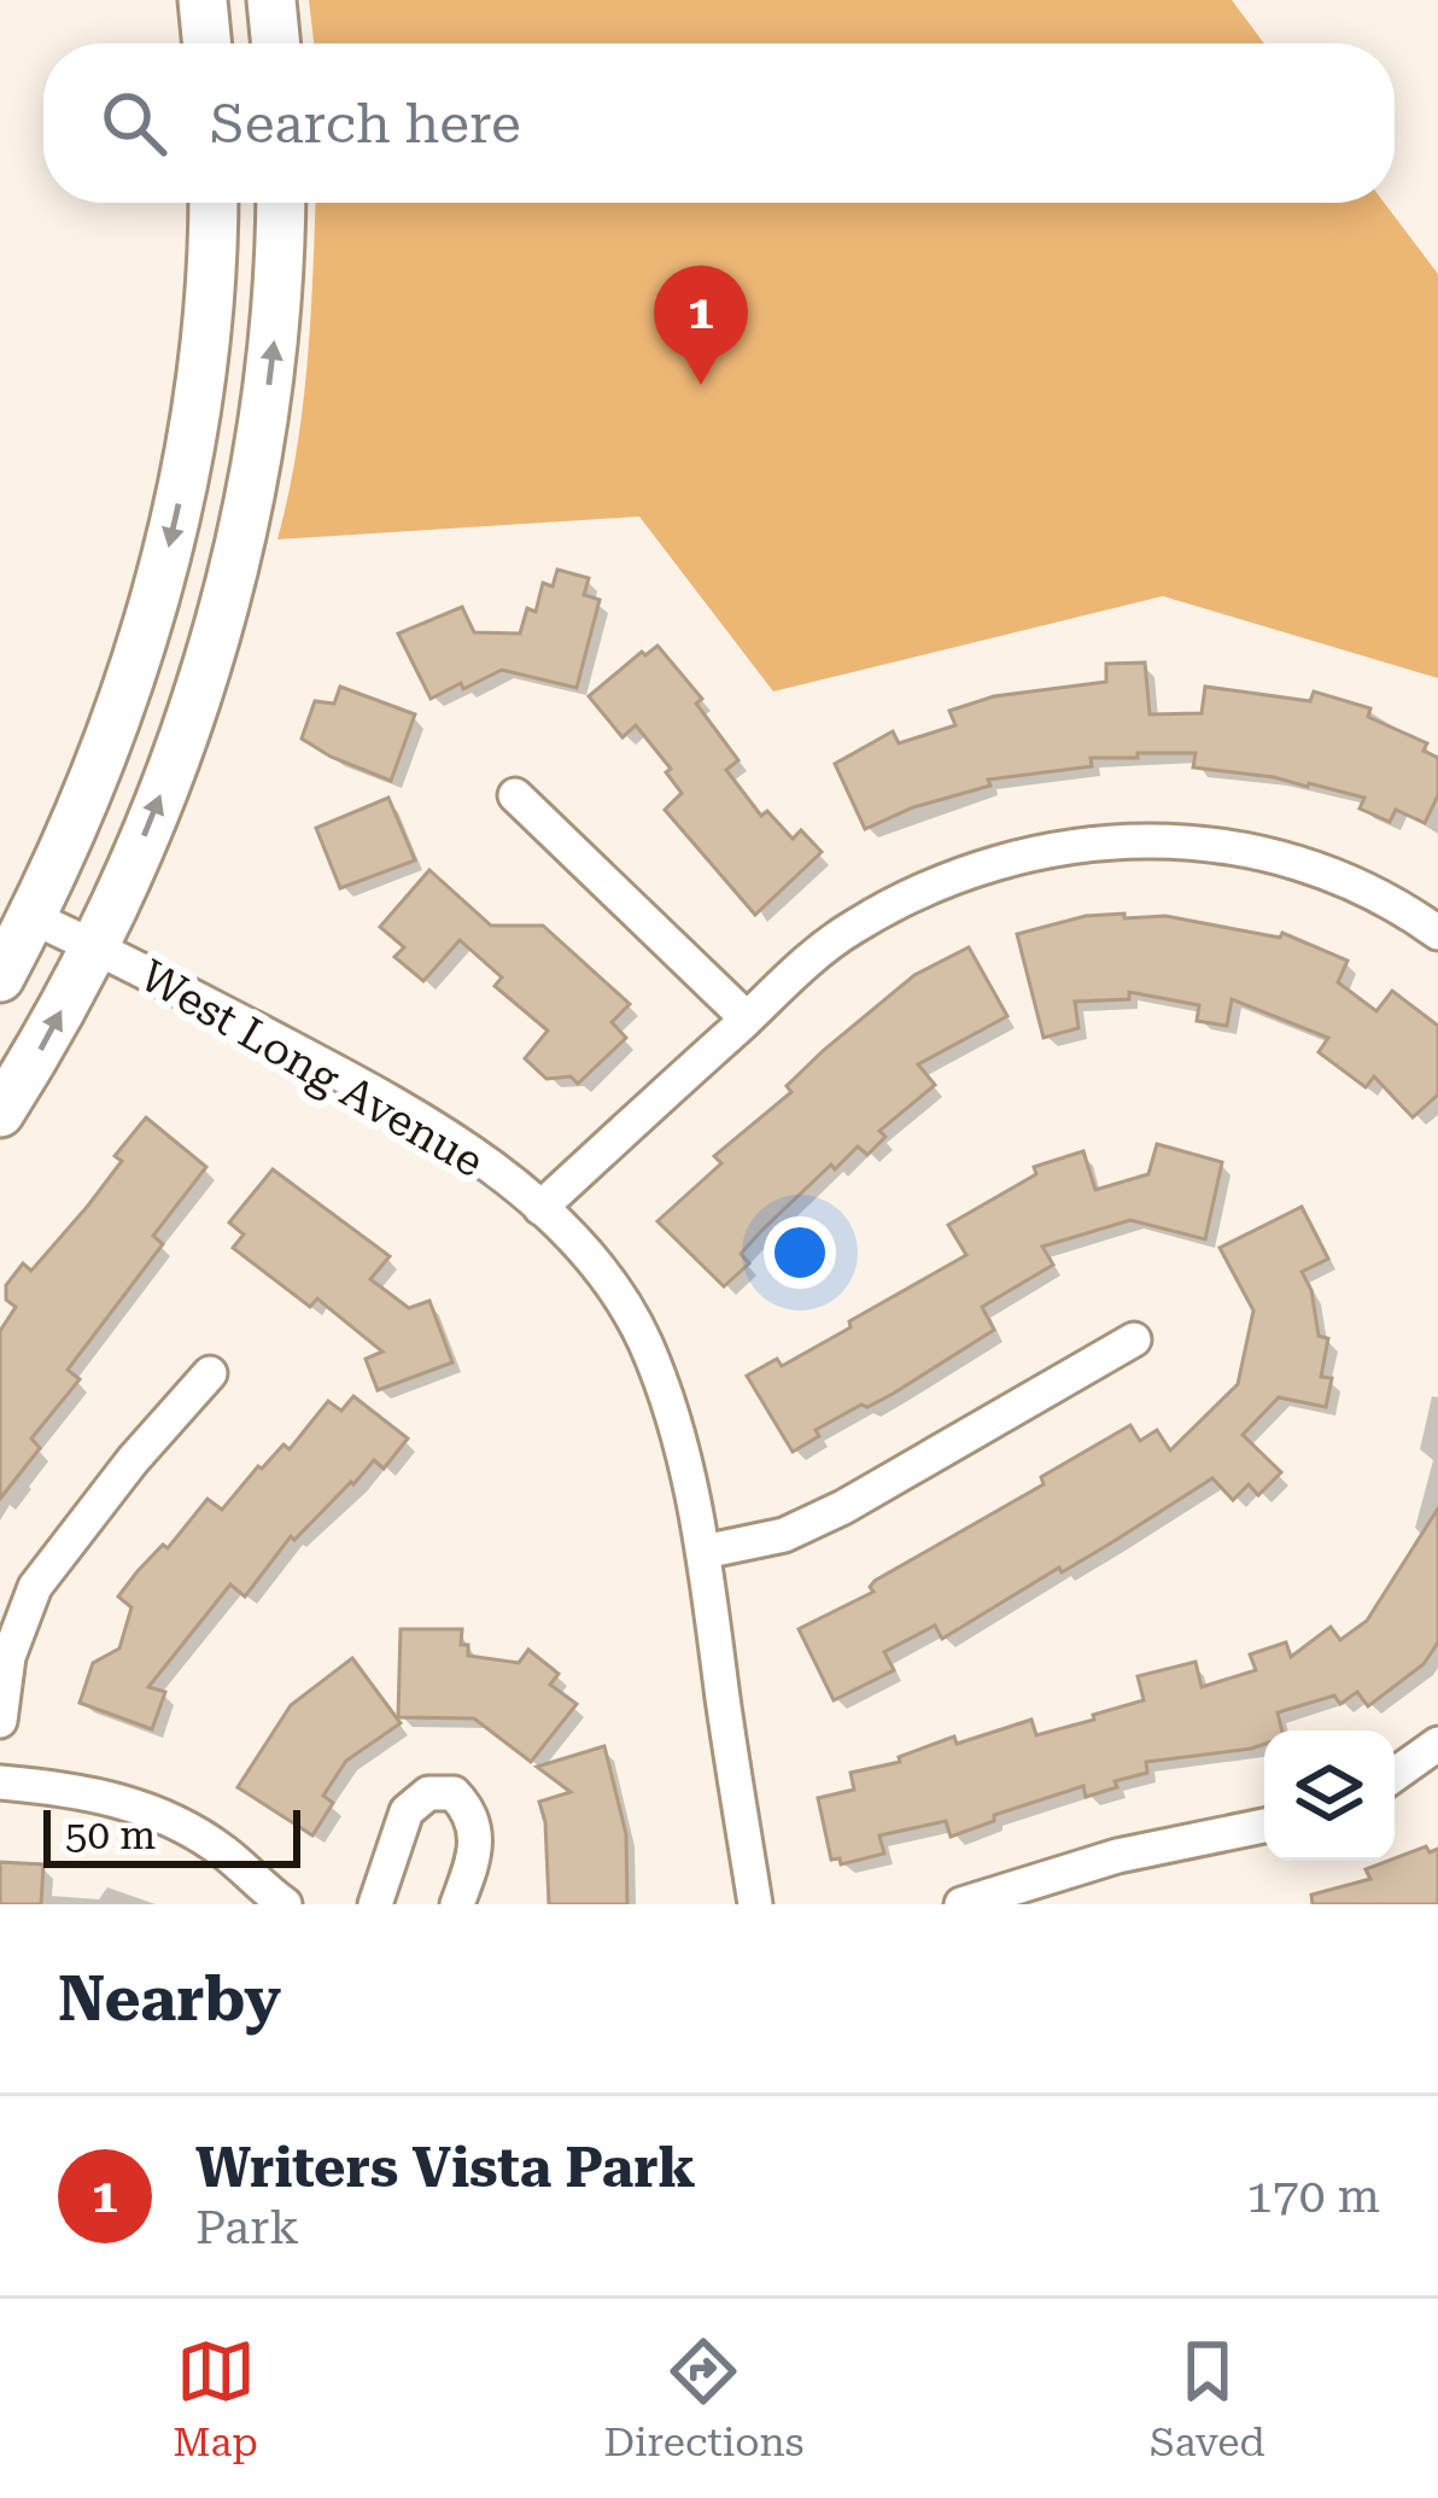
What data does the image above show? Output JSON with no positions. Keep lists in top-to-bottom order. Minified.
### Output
{"streets":{"street":["West Long Avenue"]},"scale_bar":"50 m","page":{"search":"Search here","pins":"1","scale":"50 m","heading":"Nearby","list":[{"mark":"1","name":"Writers Vista Park","note":"Park","value":"170 m"}],"nav":["Map","Directions","Saved"]}}
